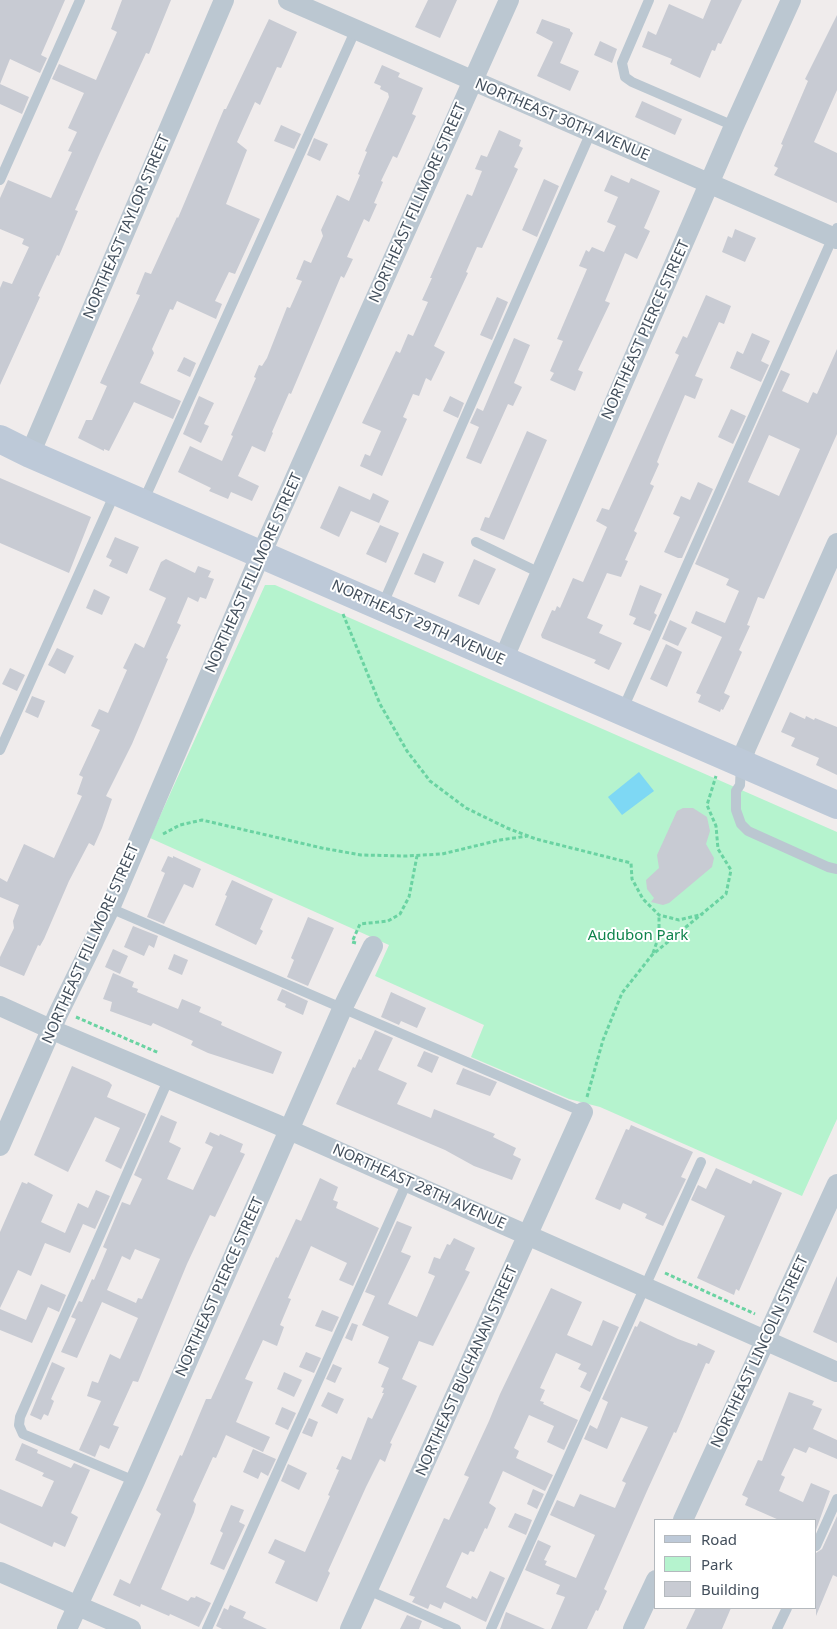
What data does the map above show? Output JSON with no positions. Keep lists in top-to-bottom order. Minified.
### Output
{"streets":{"street":["NORTHEAST 30TH AVENUE","NORTHEAST FILLMORE STREET","NORTHEAST TAYLOR STREET","NORTHEAST PIERCE STREET","NORTHEAST 29TH AVENUE","NORTHEAST 28TH AVENUE","NORTHEAST LINCOLN STREET","NORTHEAST BUCHANAN STREET"]},"crossings":[["NORTHEAST 30TH AVENUE","NORTHEAST FILLMORE STREET"],["NORTHEAST 30TH AVENUE","NORTHEAST PIERCE STREET"],["NORTHEAST FILLMORE STREET","NORTHEAST 29TH AVENUE"],["NORTHEAST FILLMORE STREET","NORTHEAST 28TH AVENUE"],["NORTHEAST TAYLOR STREET","NORTHEAST 29TH AVENUE"],["NORTHEAST PIERCE STREET","NORTHEAST 29TH AVENUE"],["NORTHEAST PIERCE STREET","NORTHEAST 28TH AVENUE"],["NORTHEAST 28TH AVENUE","NORTHEAST LINCOLN STREET"],["NORTHEAST 28TH AVENUE","NORTHEAST BUCHANAN STREET"]],"parks":["Audubon Park"],"legend":["Road","Park","Building"]}
